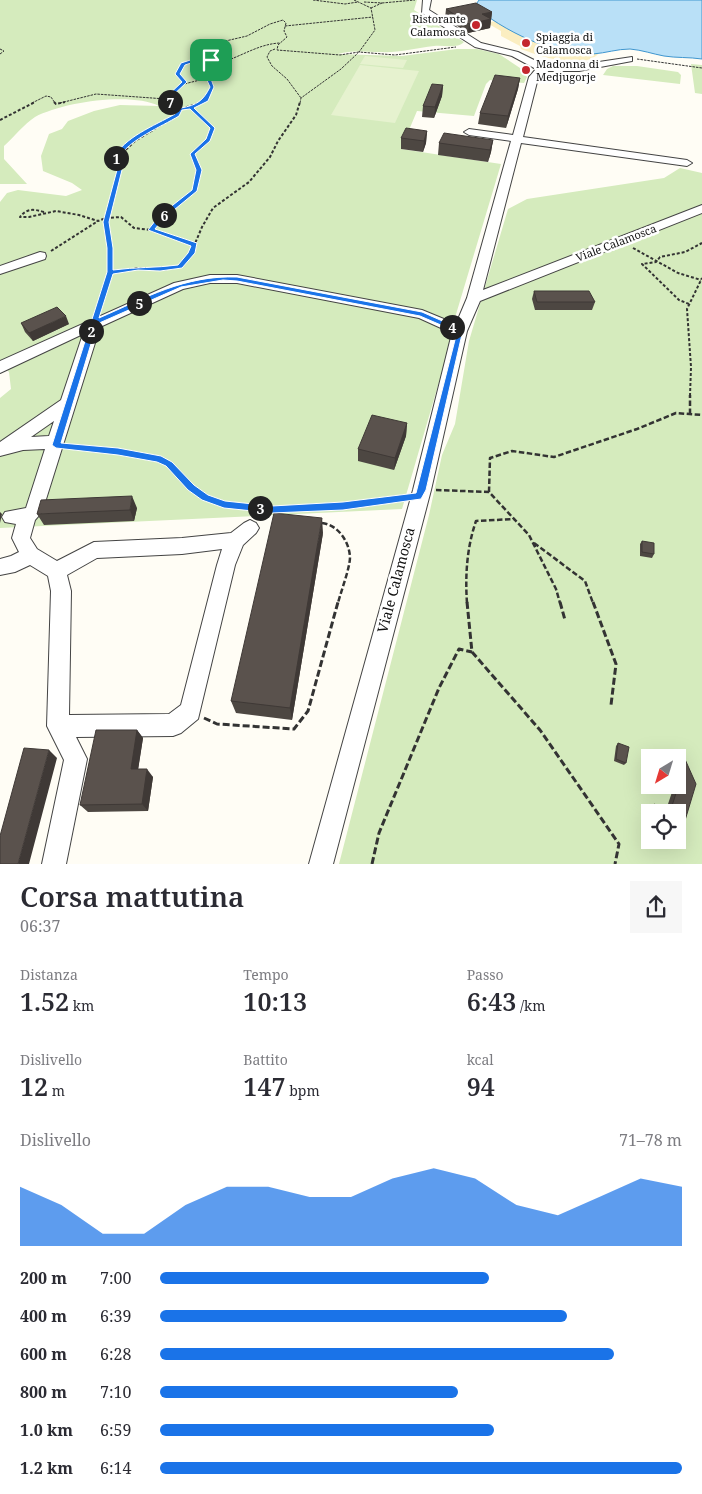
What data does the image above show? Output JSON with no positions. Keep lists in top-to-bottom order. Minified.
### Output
{"streets":{"street":["Viale Calamosca"]},"places":["Ristorante Calamosca","Spiaggia di Calamosca","Madonna di Medjugorje"],"north":"bottom left","page":{"pins":["7","1","6","5","4","2","3"],"heading":["Corsa mattutina","06:37"],"stats":[["Distanza","1.52 km"],["Tempo","10:13"],["Passo","6:43 /km"],["Dislivello","12 m"],["Battito","147 bpm"],["kcal","94"]],"chart":["Dislivello","71–78 m"],"list":[{"name":"200 m","note":"7:00"},{"name":"400 m","note":"6:39"},{"name":"600 m","note":"6:28"},{"name":"800 m","note":"7:10"},{"name":"1.0 km","note":"6:59"},{"name":"1.2 km","note":"6:14"}]}}
